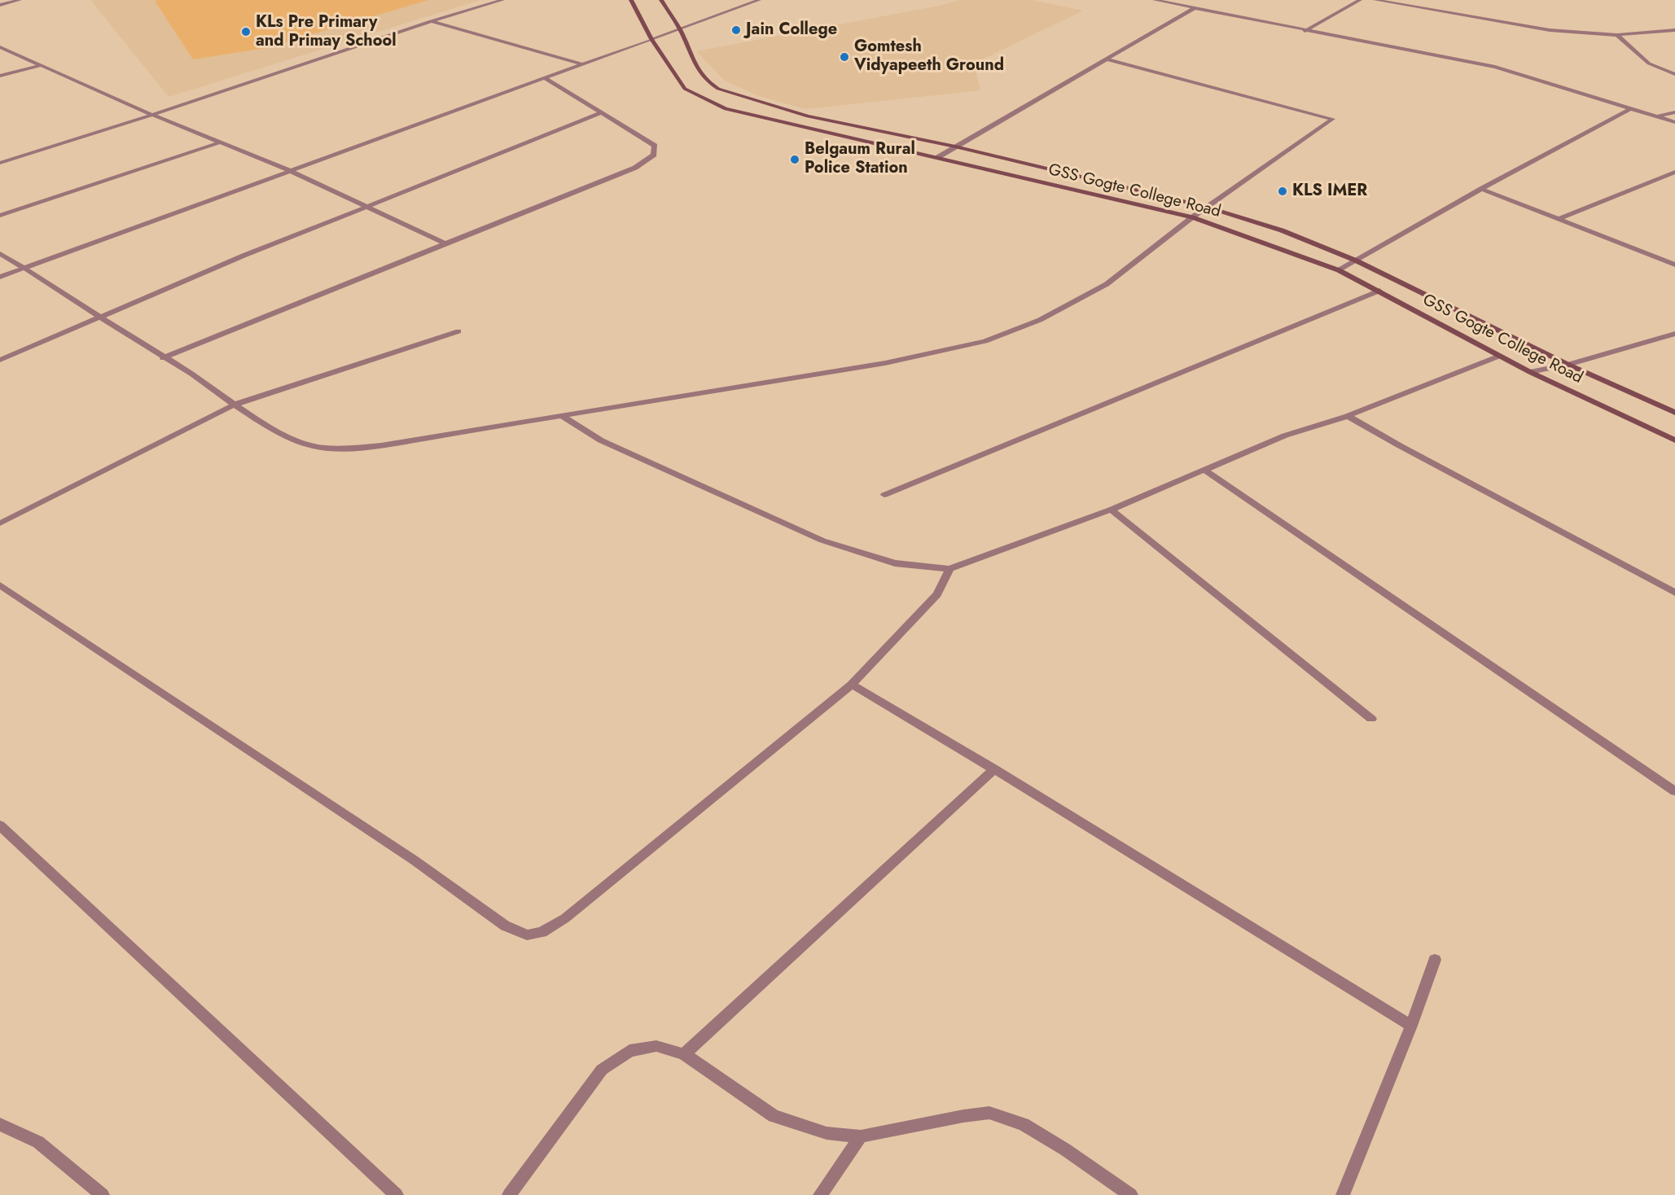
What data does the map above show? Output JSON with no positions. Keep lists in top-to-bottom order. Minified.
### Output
{"streets":{"main road":["GSS Gogte College Road"]},"places":["Jain College","KLs Pre Primary and Primay School","Gomtesh Vidyapeeth Ground","Belgaum Rural Police Station","KLS IMER"]}
